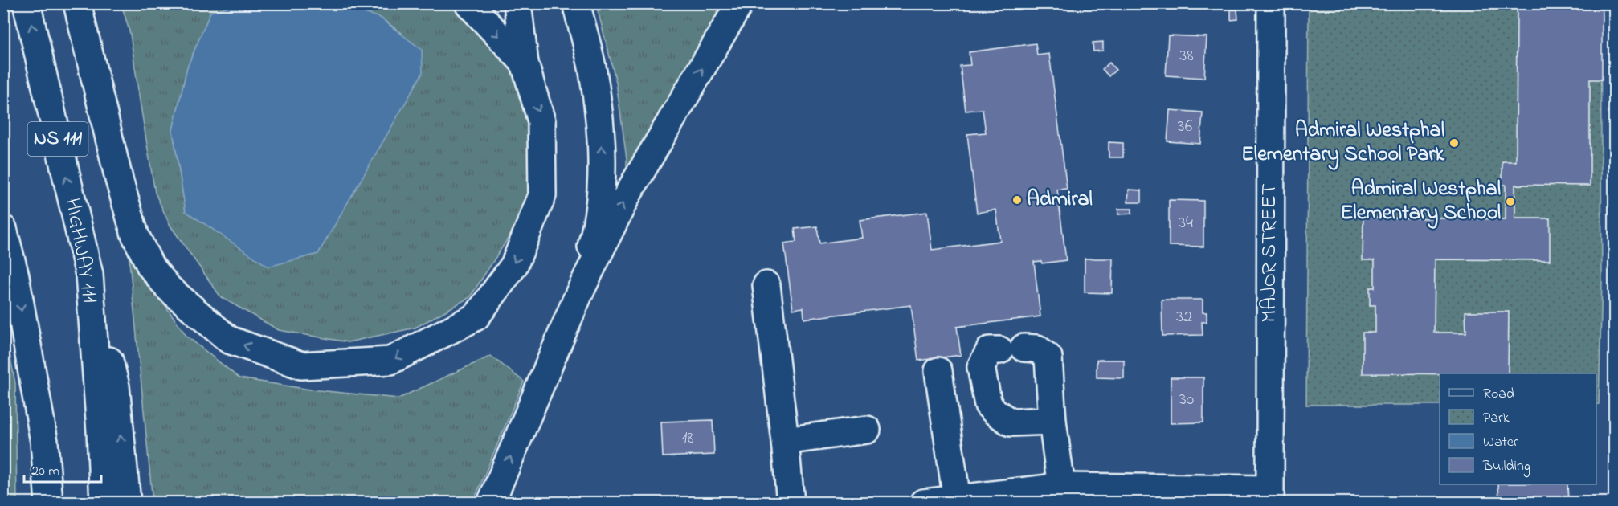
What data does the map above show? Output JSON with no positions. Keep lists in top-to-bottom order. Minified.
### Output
{"streets":{"main road":["NS 111","HIGHWAY 111","MAJOR STREET"]},"one_way":["HIGHWAY 111"],"places":["Admiral Westphal Elementary School Park","Admiral","Admiral Westphal Elementary School"],"house_numbers":["38","36","34","32","30","18"],"legend":["Road","Park","Water","Building"],"scale_bar":"20 m"}
